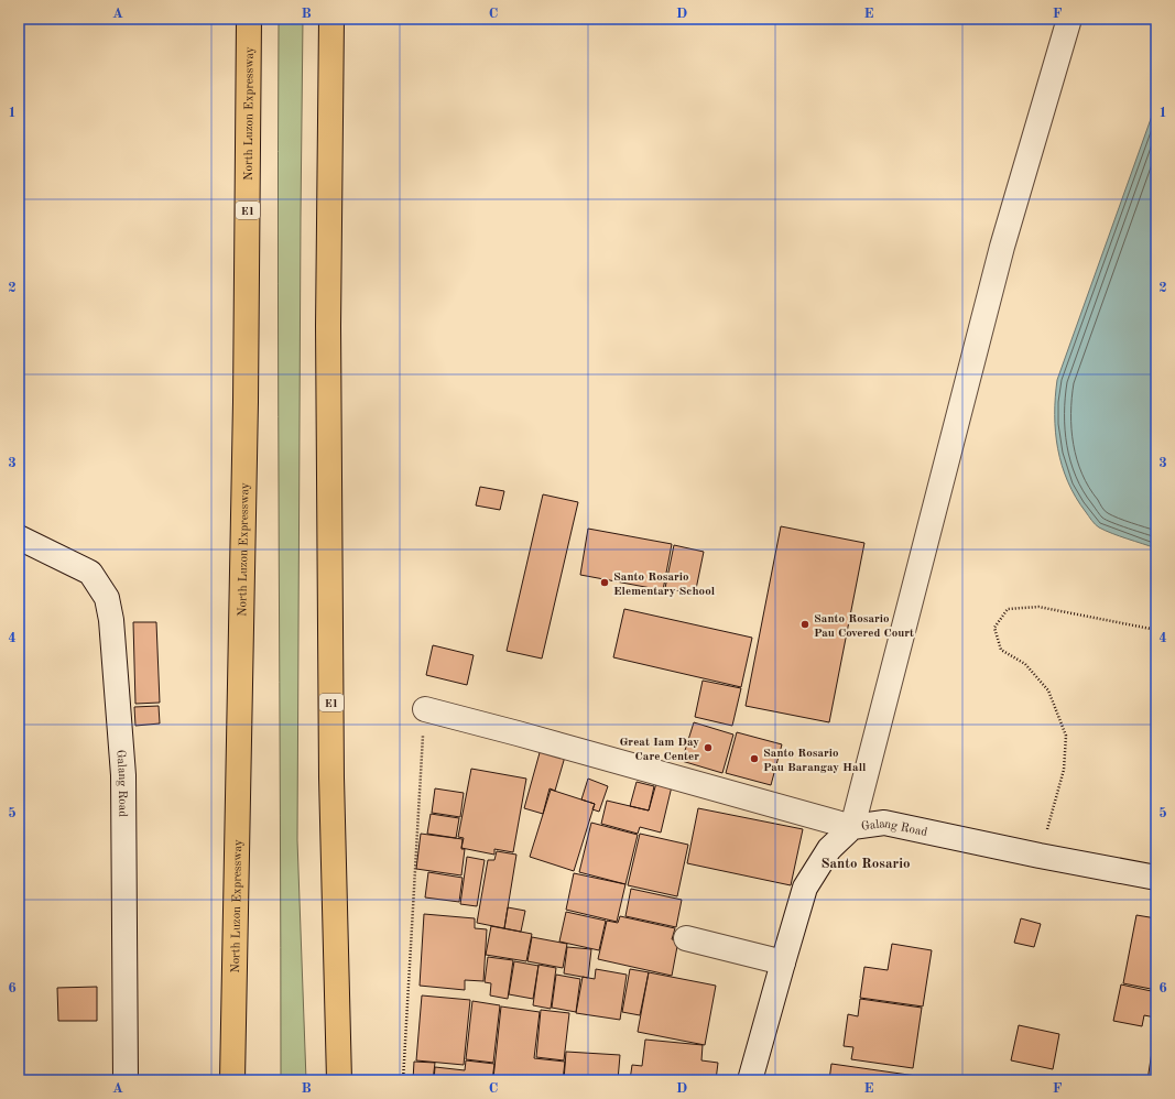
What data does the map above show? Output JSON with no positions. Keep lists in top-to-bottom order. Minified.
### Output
{"streets":{"highway":["North Luzon Expressway","E1"],"street":["Galang Road"]},"districts":["Santo Rosario"],"places":["Santo Rosario Elementary School","Santo Rosario Pau Covered Court","Great Iam Day Care Center","Santo Rosario Pau Barangay Hall"],"grid":{"columns":["A","B","C","D","E","F"],"rows":["1","2","3","4","5","6"]}}
